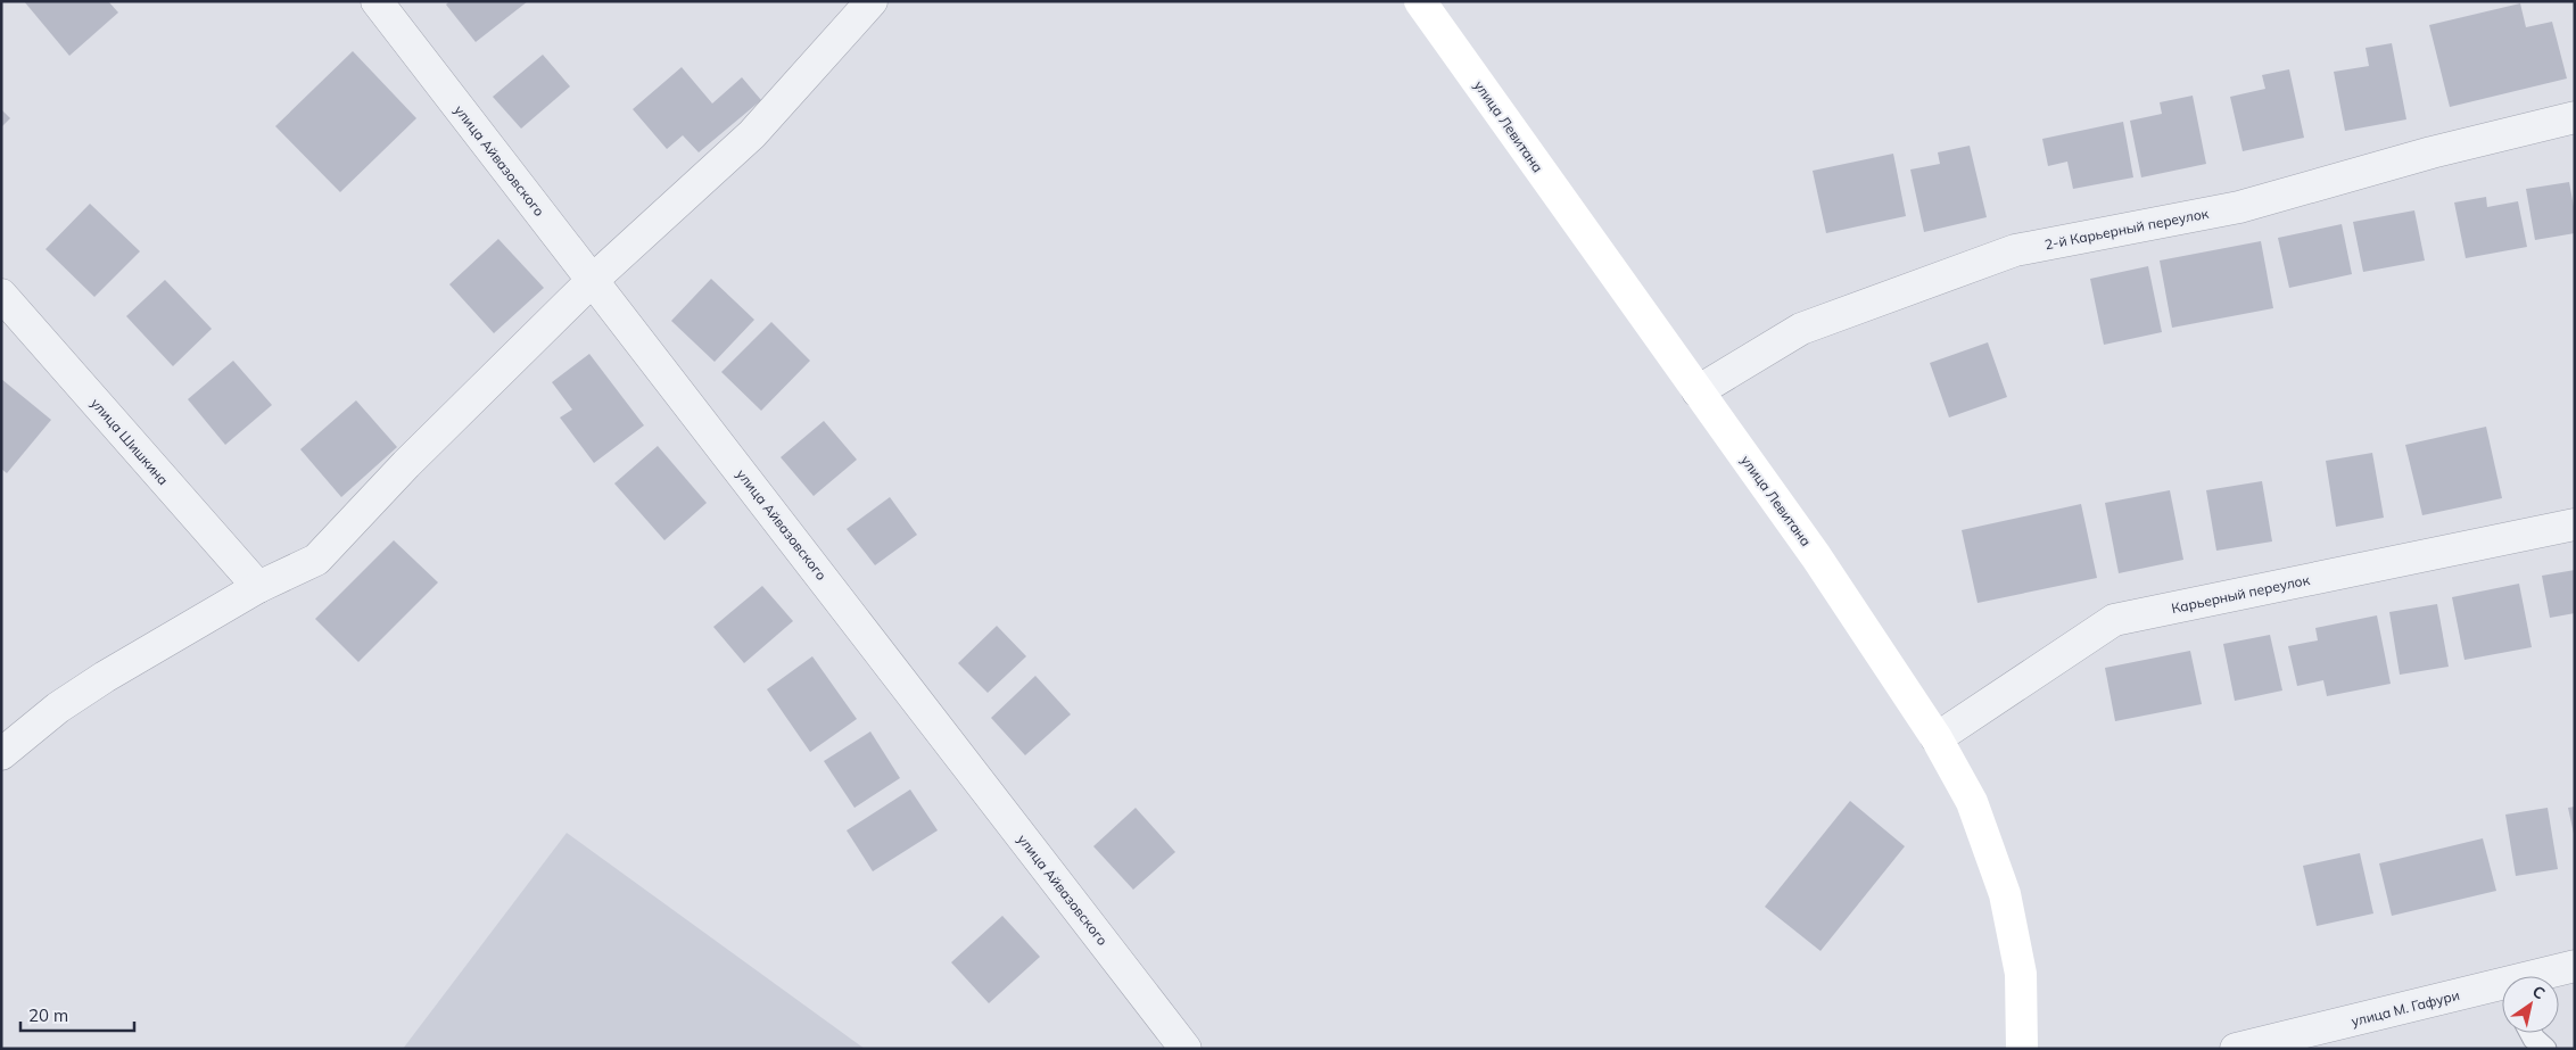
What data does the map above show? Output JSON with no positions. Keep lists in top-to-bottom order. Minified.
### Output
{"streets":{"main road":["улица Левитана"],"street":["улица Айвазовского","2-й Карьерный переулок","улица Шишкина","Карьерный переулок","улица М. Гафури"]},"crossings":[["улица Левитана","2-й Карьерный переулок"],["улица Левитана","Карьерный переулок"]],"scale_bar":"20 m","north":"top right"}
